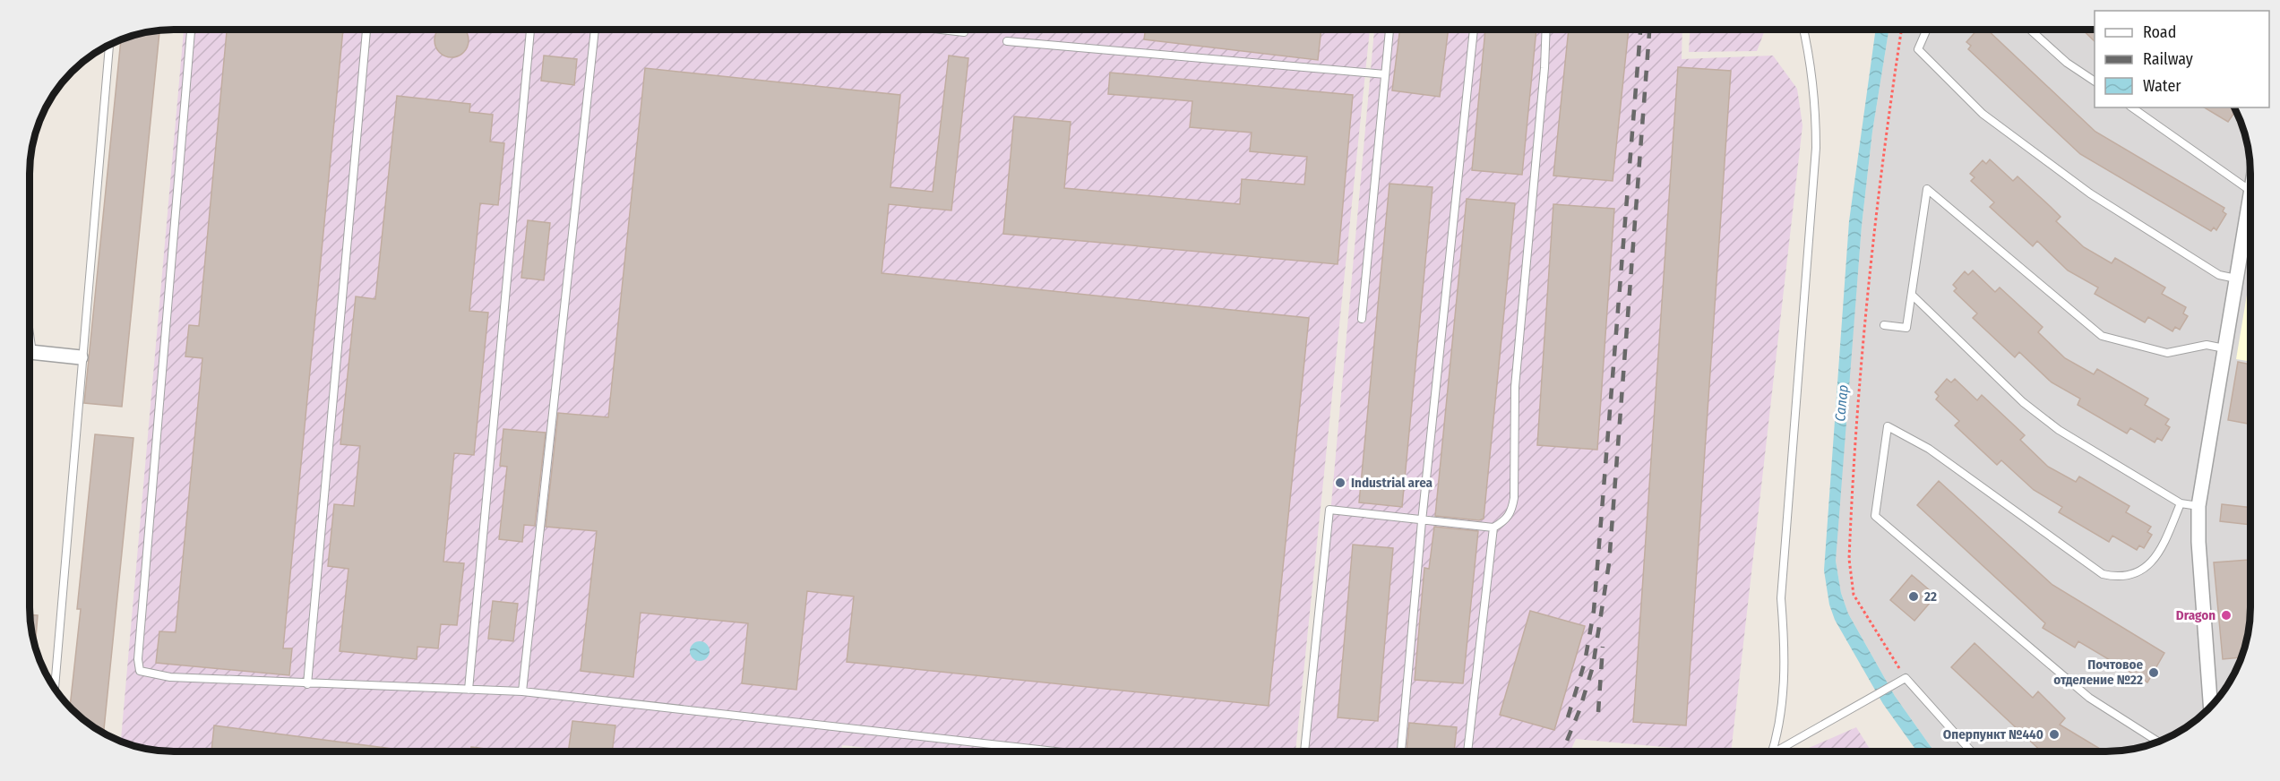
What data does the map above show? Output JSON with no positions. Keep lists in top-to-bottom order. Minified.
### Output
{"water":["Салар"],"places":["Industrial area","22","Dragon","Почтовое отделение №22","Оперпункт №440"],"legend":["Road","Railway","Water"]}
